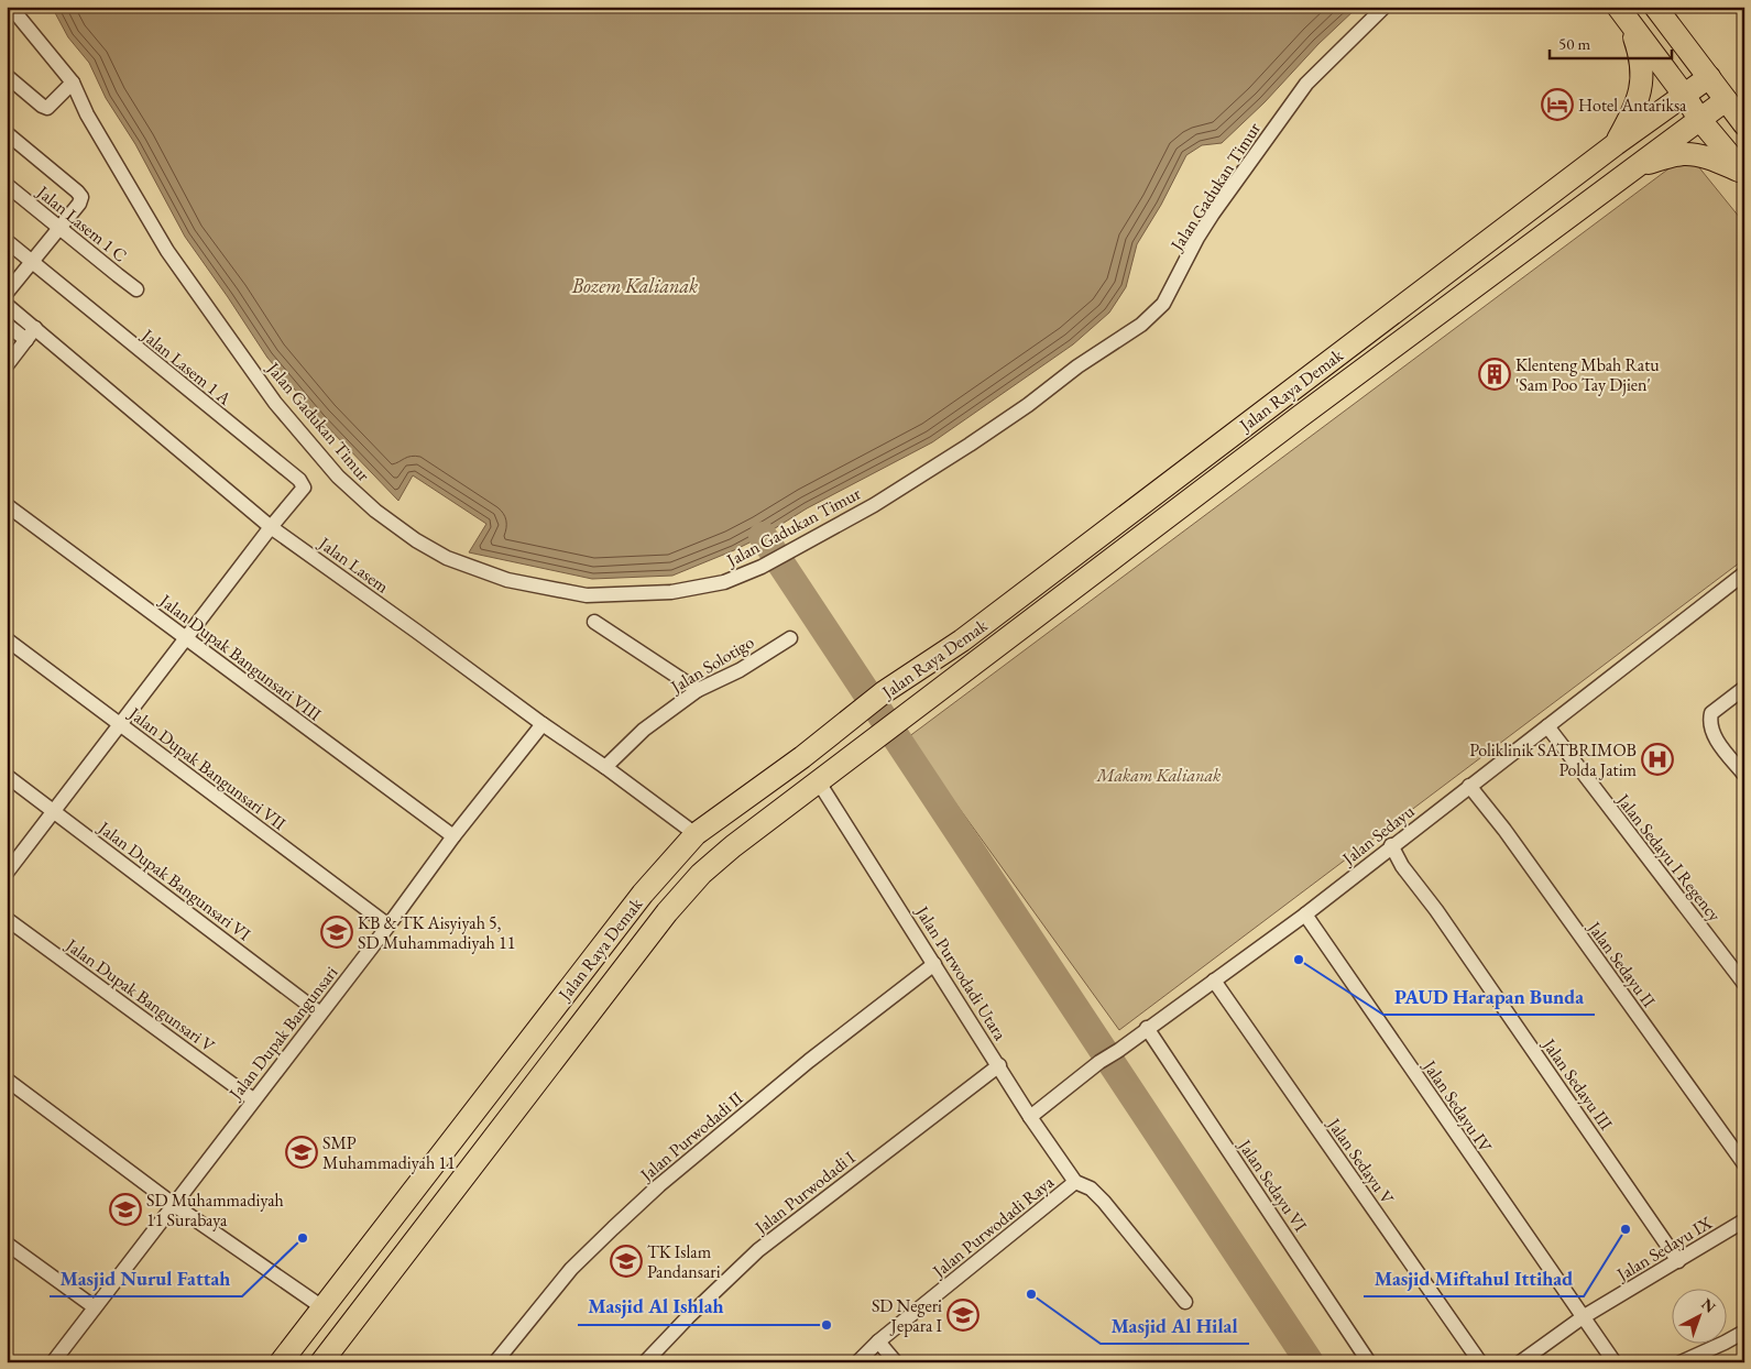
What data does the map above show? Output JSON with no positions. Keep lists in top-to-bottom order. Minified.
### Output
{"streets":{"highway":["Jalan Raya Demak"],"street":["Jalan Gadukan Timur","Jalan Lasem 1 C","Jalan Lasem 1 A","Jalan Lasem","Jalan Dupak Bangunsari VIII","Jalan Solotigo","Jalan Dupak Bangunsari VII","Jalan Sedayu","Jalan Sedayu I Regency","Jalan Dupak Bangunsari VI","Jalan Sedayu II","Jalan Purwodadi Utara","Jalan Dupak Bangunsari V","Jalan Dupak Bangunsari","Jalan Sedayu III","Jalan Sedayu IV","Jalan Purwodadi II","Jalan Sedayu V","Jalan Sedayu VI","Jalan Purwodadi I","Jalan Purwodadi Raya","Jalan Sedayu IX"]},"crossings":[["Jalan Lasem 1 A","Jalan Lasem"],["Jalan Raya Demak","Jalan Lasem"],["Jalan Raya Demak","Jalan Purwodadi Utara"],["Jalan Lasem","Jalan Solotigo"],["Jalan Lasem","Jalan Dupak Bangunsari"],["Jalan Dupak Bangunsari VIII","Jalan Dupak Bangunsari"],["Jalan Dupak Bangunsari VII","Jalan Dupak Bangunsari"],["Jalan Sedayu","Jalan Sedayu I Regency"],["Jalan Sedayu","Jalan Sedayu II"],["Jalan Sedayu","Jalan Purwodadi Utara"],["Jalan Sedayu","Jalan Sedayu III"],["Jalan Sedayu","Jalan Sedayu IV"],["Jalan Sedayu","Jalan Sedayu V"],["Jalan Sedayu","Jalan Sedayu VI"],["Jalan Dupak Bangunsari VI","Jalan Dupak Bangunsari"],["Jalan Purwodadi Utara","Jalan Purwodadi II"],["Jalan Purwodadi Utara","Jalan Purwodadi I"],["Jalan Purwodadi Utara","Jalan Purwodadi Raya"],["Jalan Dupak Bangunsari V","Jalan Dupak Bangunsari"],["Jalan Sedayu III","Jalan Sedayu IX"],["Jalan Sedayu IV","Jalan Sedayu IX"]],"water":["Bozem Kalianak"],"parks":["Makam Kalianak"],"places":{"hotel":["Hotel Antariksa"],"building":["Klenteng Mbah Ratu 'Sam Poo Tay Djien'"],"hospital":["Poliklinik SATBRIMOB Polda Jatim"],"school or university":["KB & TK Aisyiyah 5, SD Muhammadiyah 11","SMP Muhammadiyah 11","SD Muhammadiyah 11 Surabaya","TK Islam Pandansari","SD Negeri Jepara I"],"other":["PAUD Harapan Bunda","Masjid Miftahul Ittihad","Masjid Nurul Fattah","Masjid Al Hilal","Masjid Al Ishlah"]},"scale_bar":"50 m","north":"top right"}
